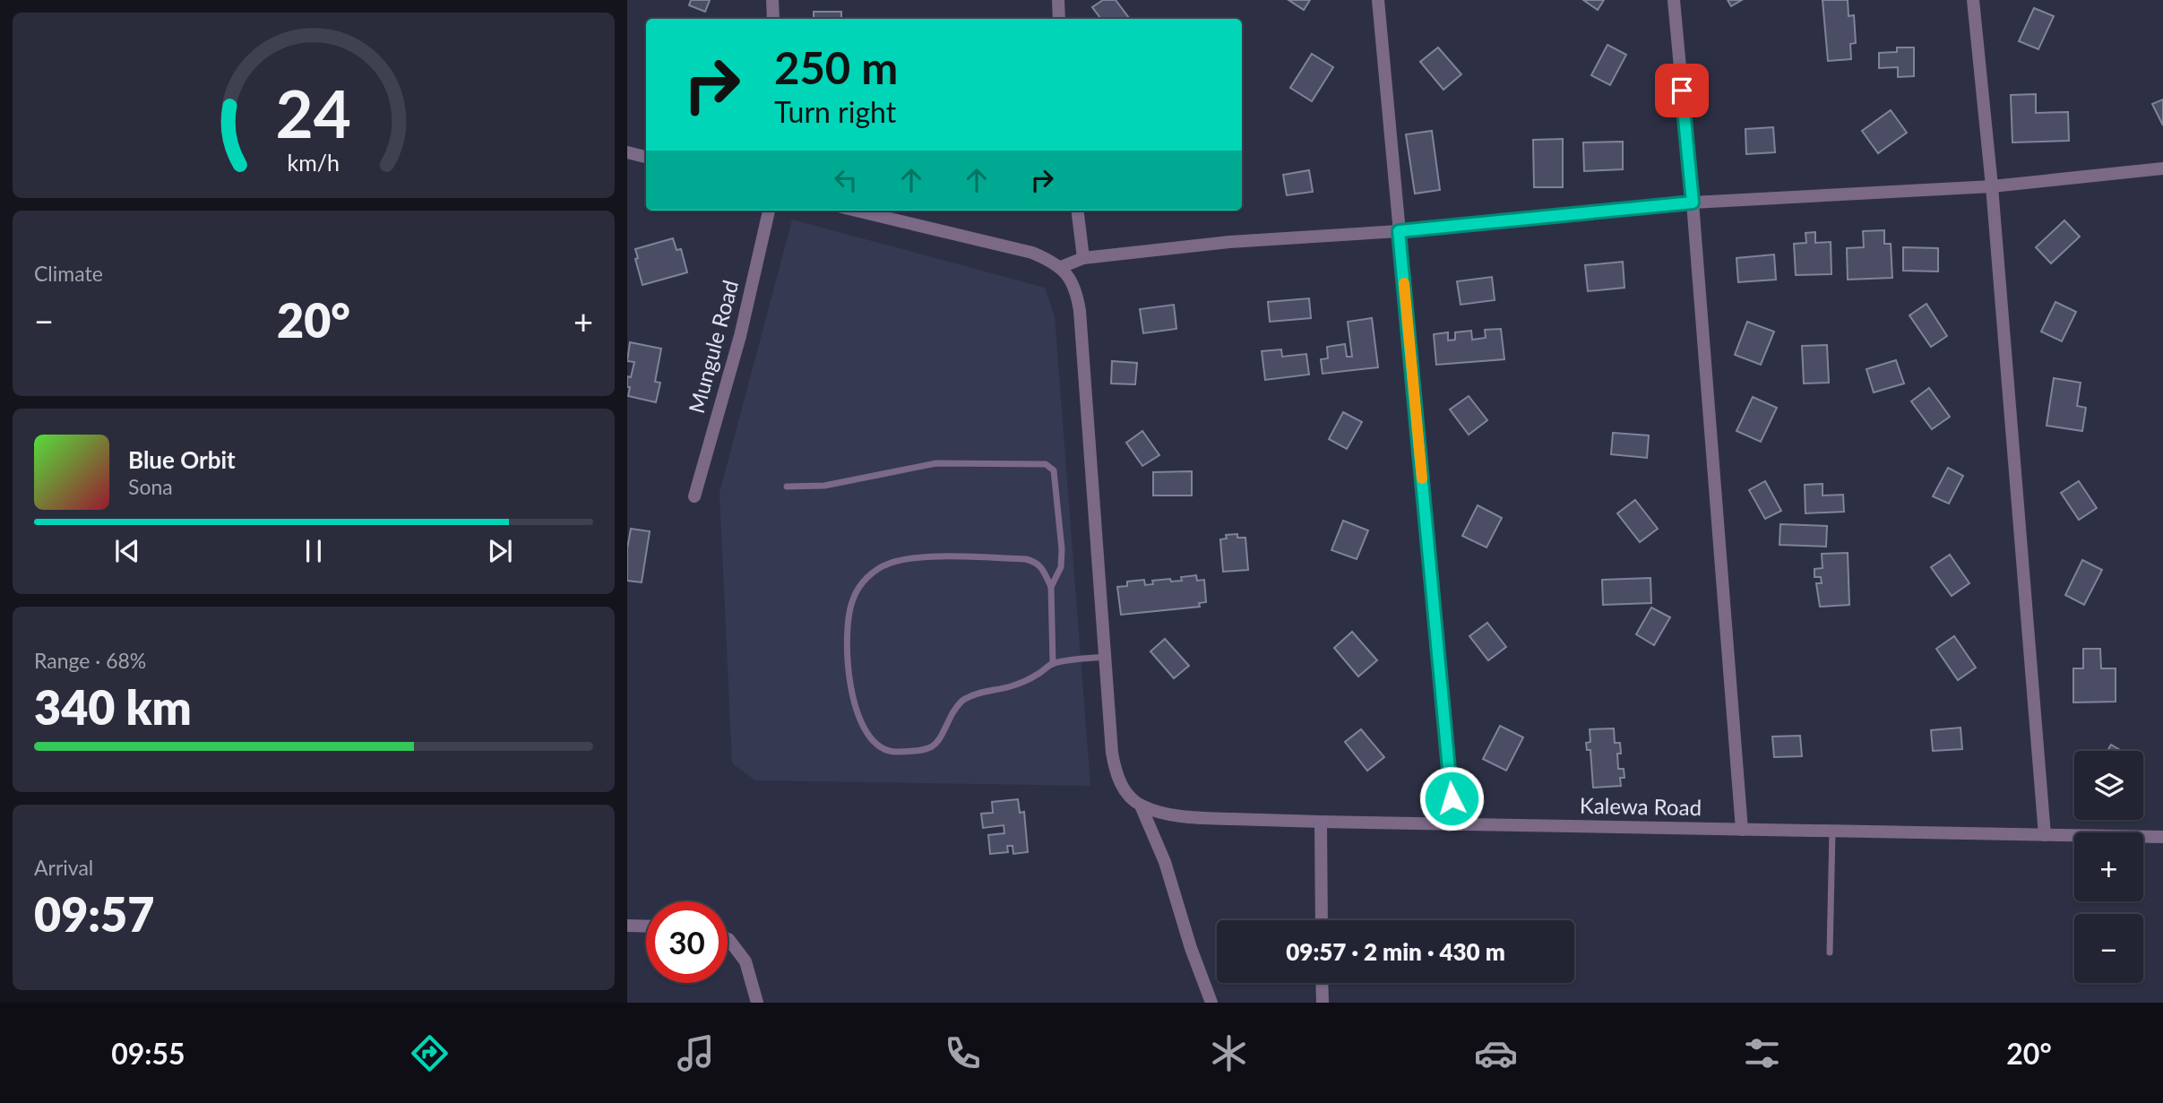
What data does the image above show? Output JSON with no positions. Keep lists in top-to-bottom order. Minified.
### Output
{"streets":{"street":["Mungule Road","Kalewa Road"]},"page":{"turn":["250 m","Turn right"],"tile":["Climate",["Range · 68%","340 km"],["Arrival","09:57"]],"heat":["−","20°","+"],"song":["Blue Orbit","Sona"],"map_buttons":["+","−"],"limit":"30","trip":"09:57 · 2 min · 430 m","tabs":["09:55","20°"],"gauge":["24","km/h"]}}
